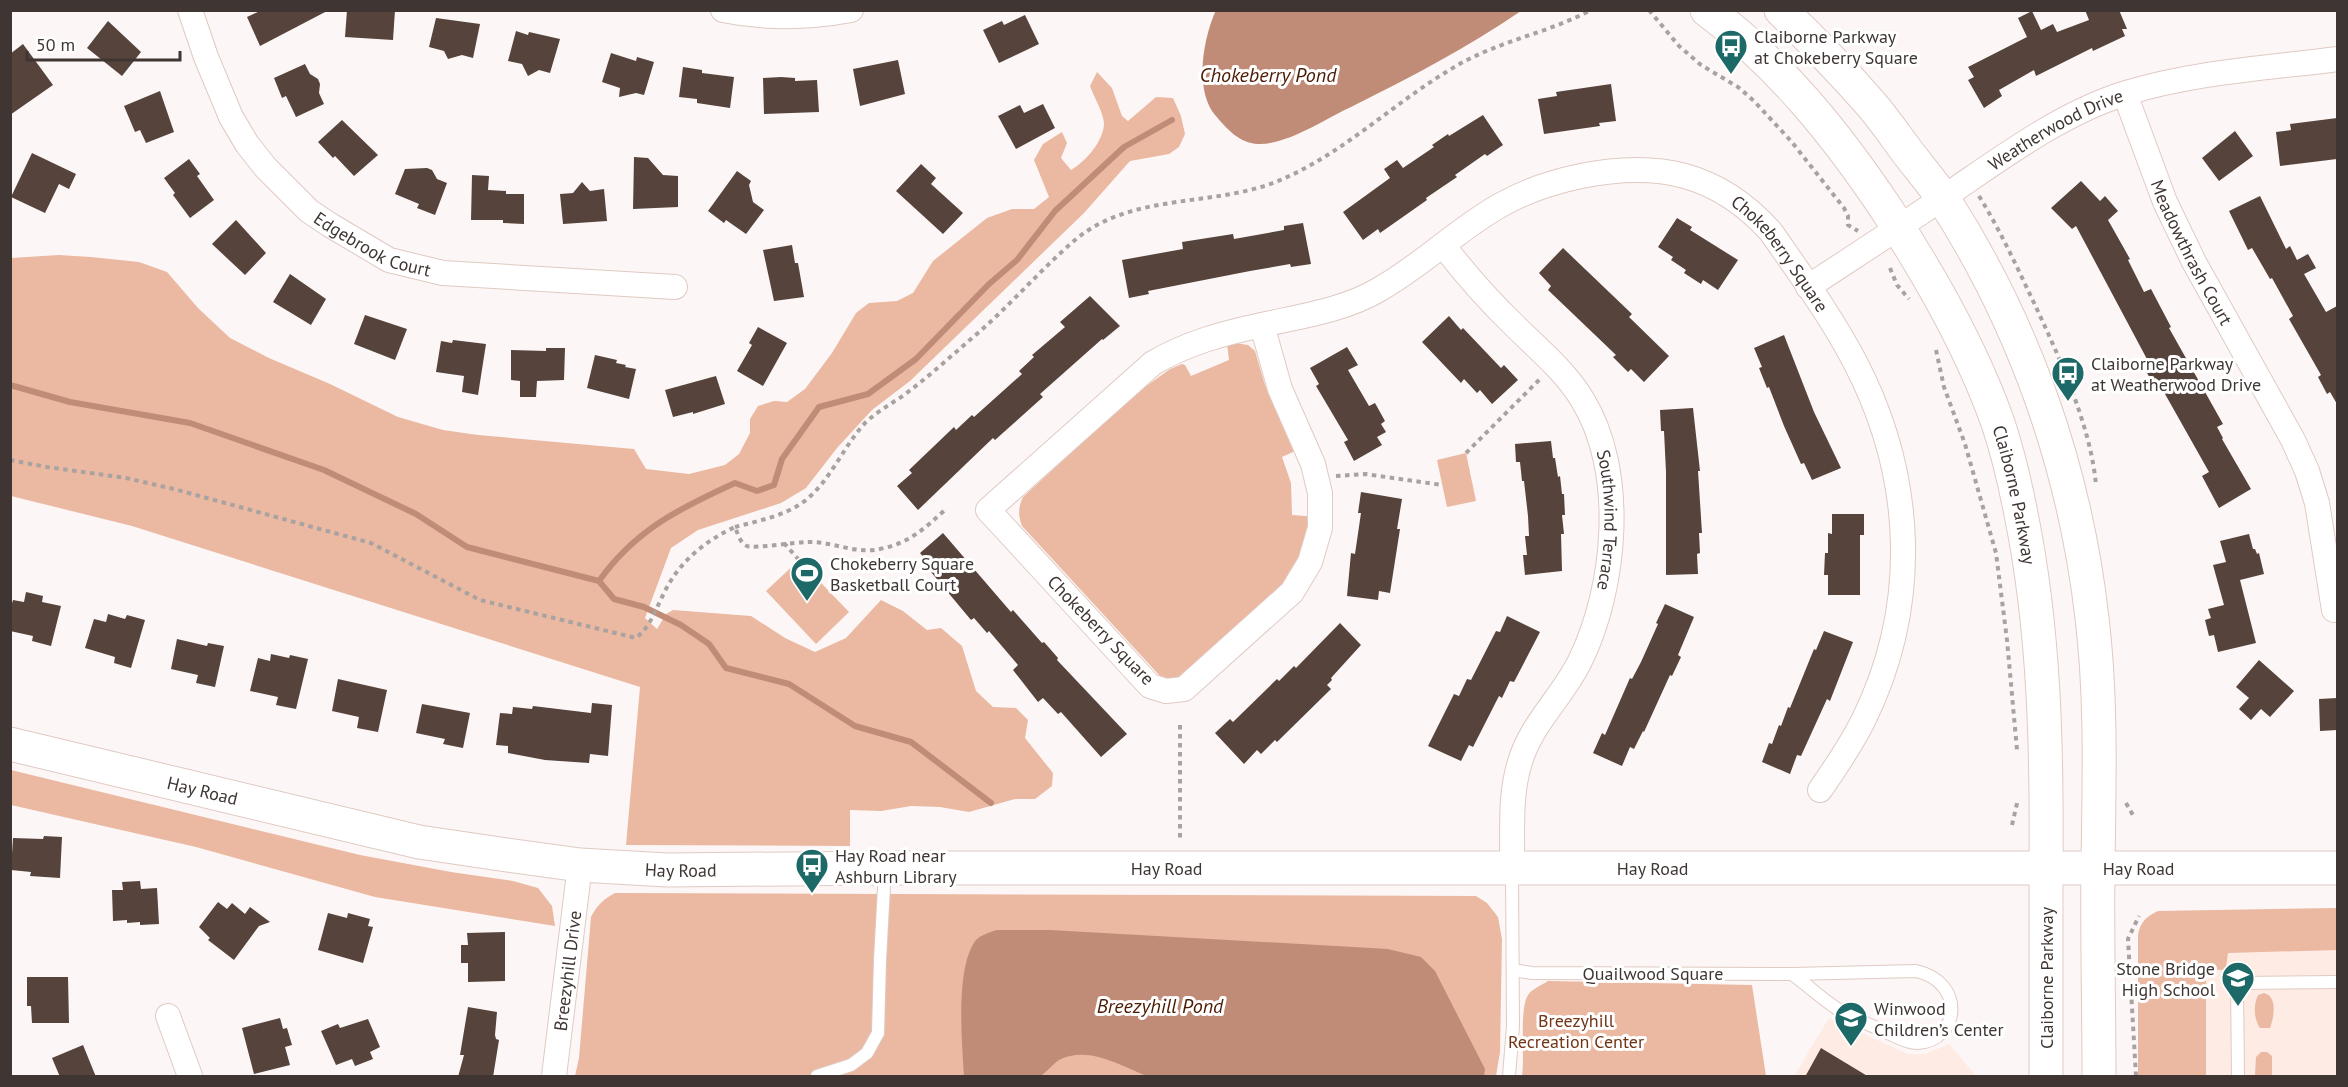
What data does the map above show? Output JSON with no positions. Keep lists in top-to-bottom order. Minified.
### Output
{"streets":{"street":["Weatherwood Drive","Edgebrook Court","Meadowthrash Court","Chokeberry Square","Claiborne Parkway","Southwind Terrace","Hay Road","Breezyhill Drive"],"lane":["Quailwood Square"]},"crossings":[["Weatherwood Drive","Meadowthrash Court"],["Weatherwood Drive","Chokeberry Square"],["Weatherwood Drive","Claiborne Parkway"],["Chokeberry Square","Southwind Terrace"],["Claiborne Parkway","Hay Road"],["Southwind Terrace","Hay Road"],["Hay Road","Breezyhill Drive"]],"water":["Chokeberry Pond","Breezyhill Pond"],"parks":["Breezyhill Recreation Center"],"places":{"bus stop":["Claiborne Parkway at Chokeberry Square","Claiborne Parkway at Weatherwood Drive","Hay Road near Ashburn Library"],"sports":["Chokeberry Square Basketball Court"],"school or university":["Stone Bridge High School","Winwood Children’s Center"]},"scale_bar":"50 m"}
